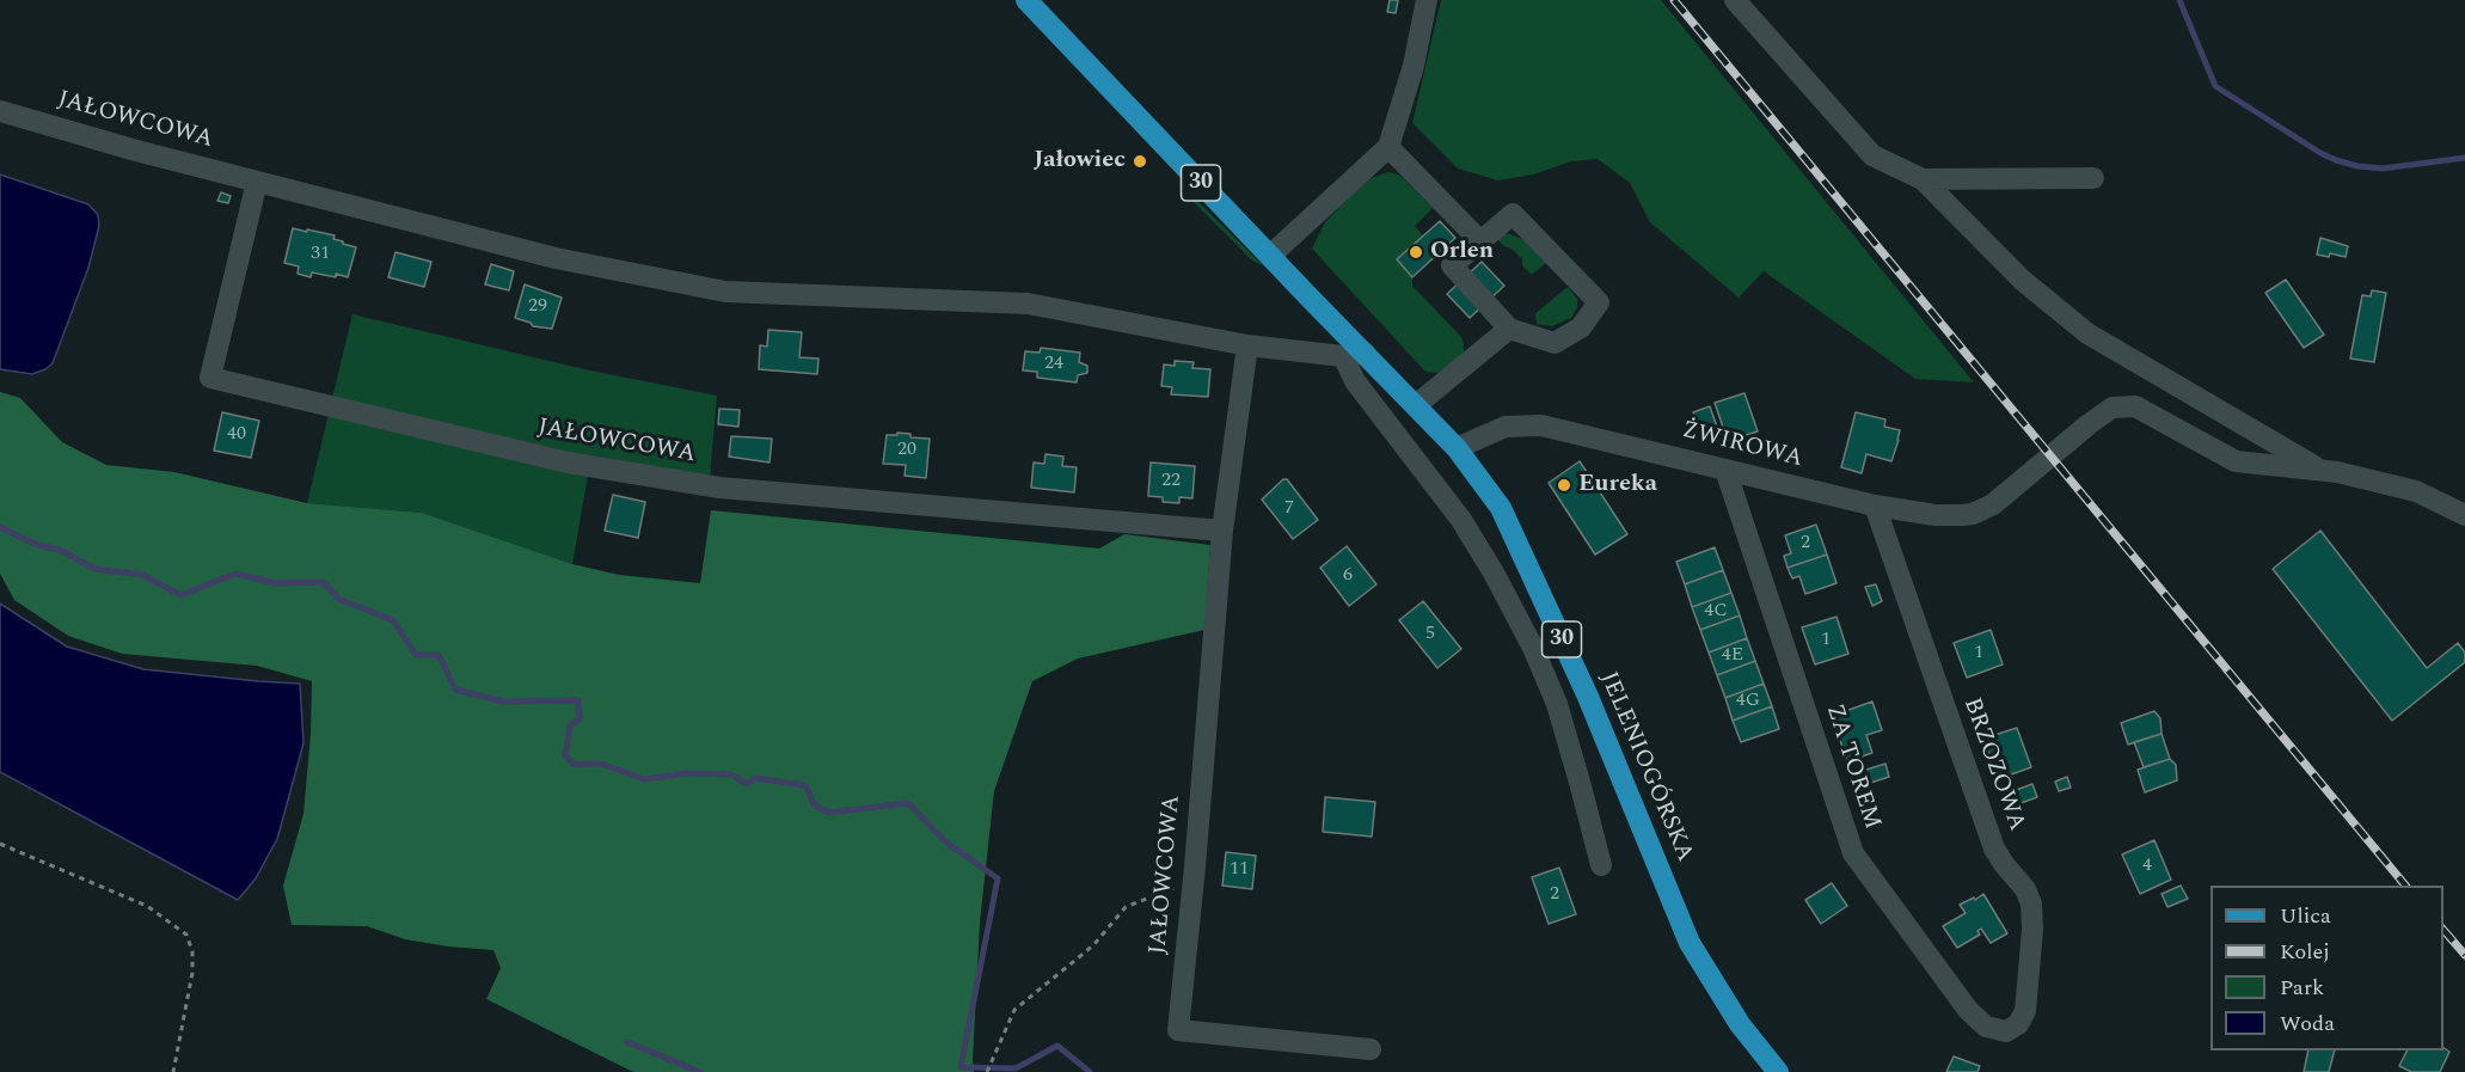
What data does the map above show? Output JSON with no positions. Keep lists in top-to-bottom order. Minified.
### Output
{"streets":{"main road":["30","JELENIOGÓRSKA"],"street":["JAŁOWCOWA","ŻWIROWA","BRZOZOWA","ZA TOREM"]},"crossings":[["JAŁOWCOWA","JELENIOGÓRSKA"],["30","JELENIOGÓRSKA"],["ŻWIROWA","BRZOZOWA"],["ŻWIROWA","JELENIOGÓRSKA"],["ŻWIROWA","ZA TOREM"],["BRZOZOWA","ZA TOREM"]],"places":["Jałowiec","Orlen","Eureka"],"house_numbers":["31","29","24","40","20","22","7","2","6","4C","5","1","1","4E","4G","4","11","2"],"legend":["Ulica","Kolej","Park","Woda"]}
